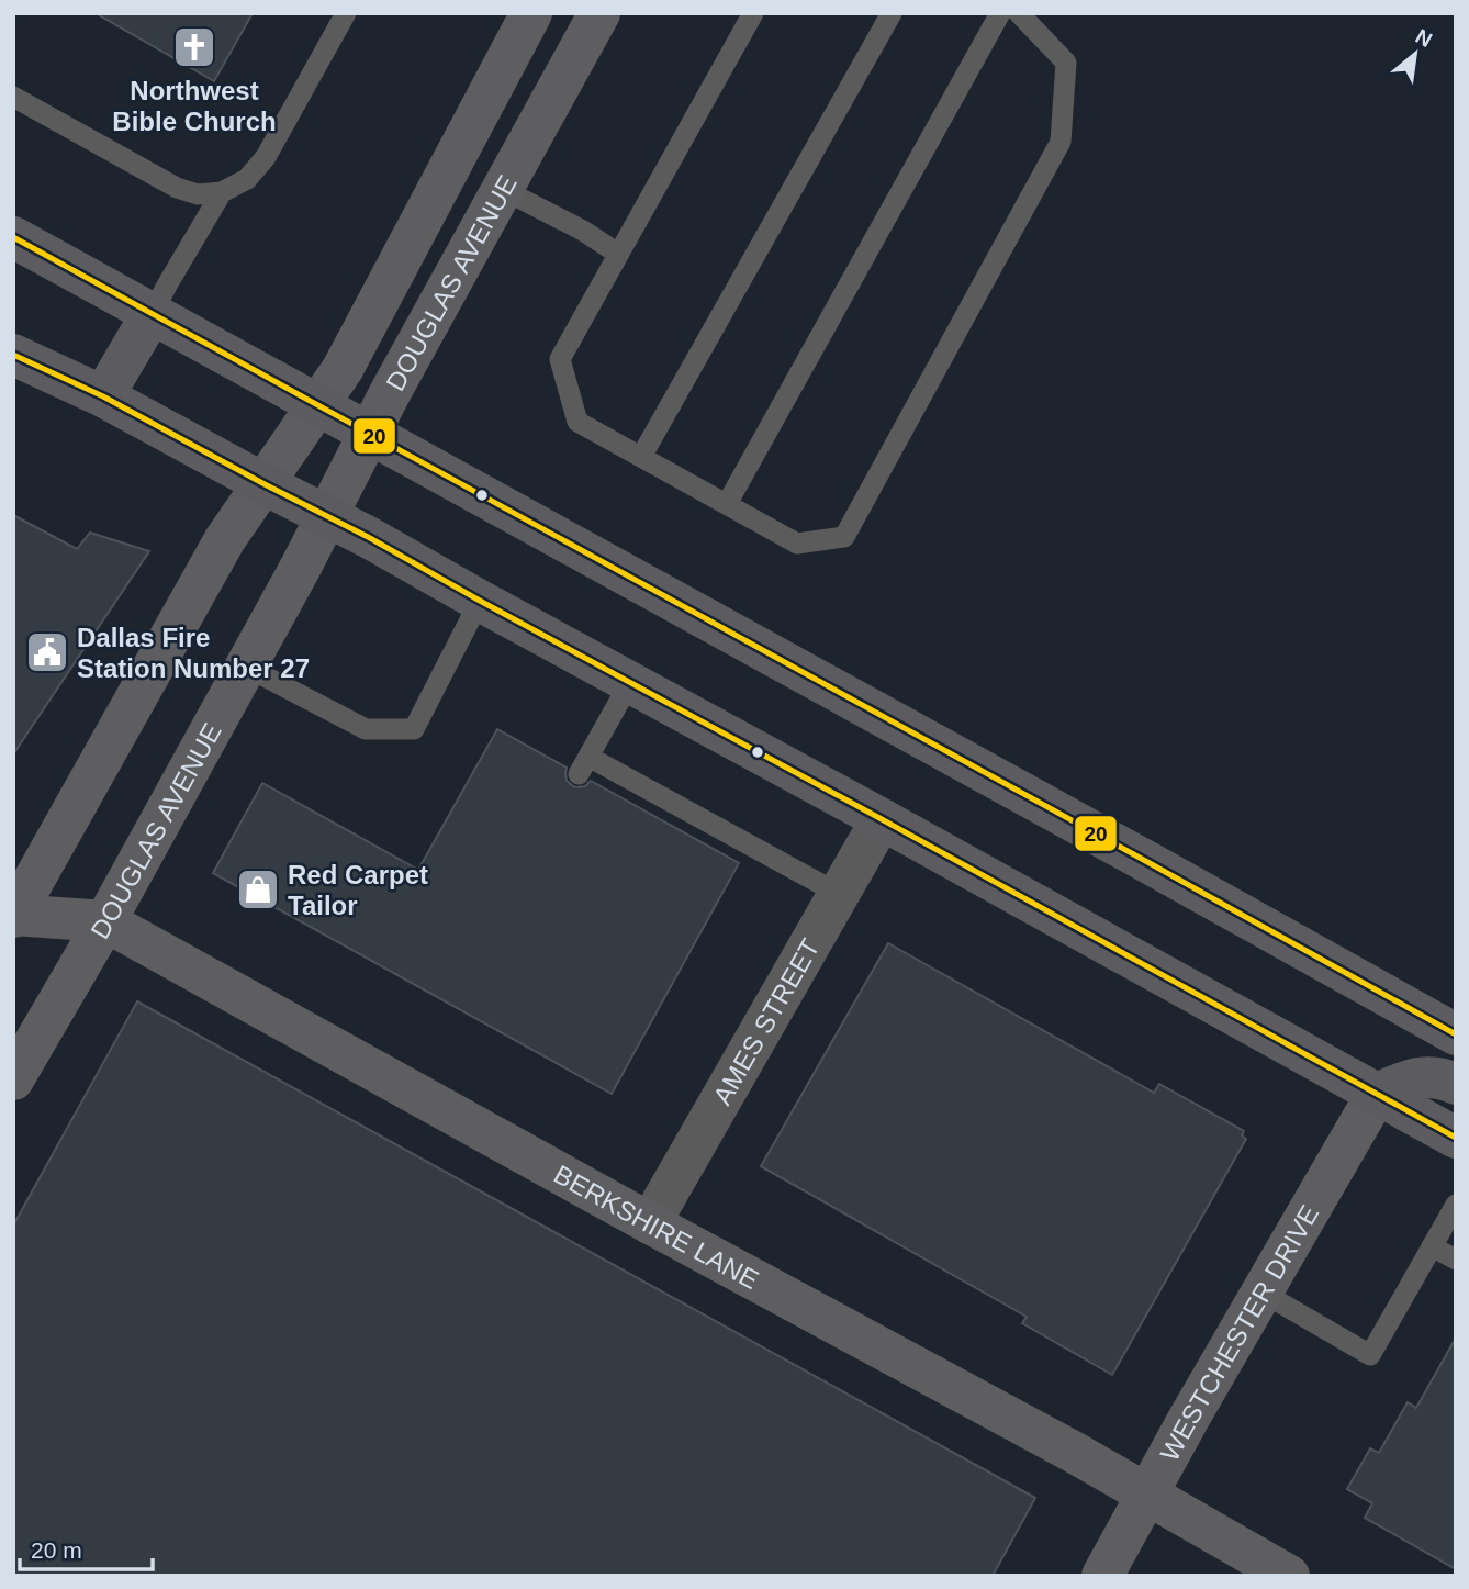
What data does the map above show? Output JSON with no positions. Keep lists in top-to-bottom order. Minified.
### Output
{"streets":{"street":["DOUGLAS AVENUE","AMES STREET","BERKSHIRE LANE","WESTCHESTER DRIVE"]},"crossings":[["DOUGLAS AVENUE","BERKSHIRE LANE"],["AMES STREET","BERKSHIRE LANE"],["BERKSHIRE LANE","WESTCHESTER DRIVE"]],"places":{"church":["Northwest Bible Church"],"public building":["Dallas Fire Station Number 27"],"shop":["Red Carpet Tailor"]},"lines":["transit line 20"],"scale_bar":"20 m","north":"top right"}
